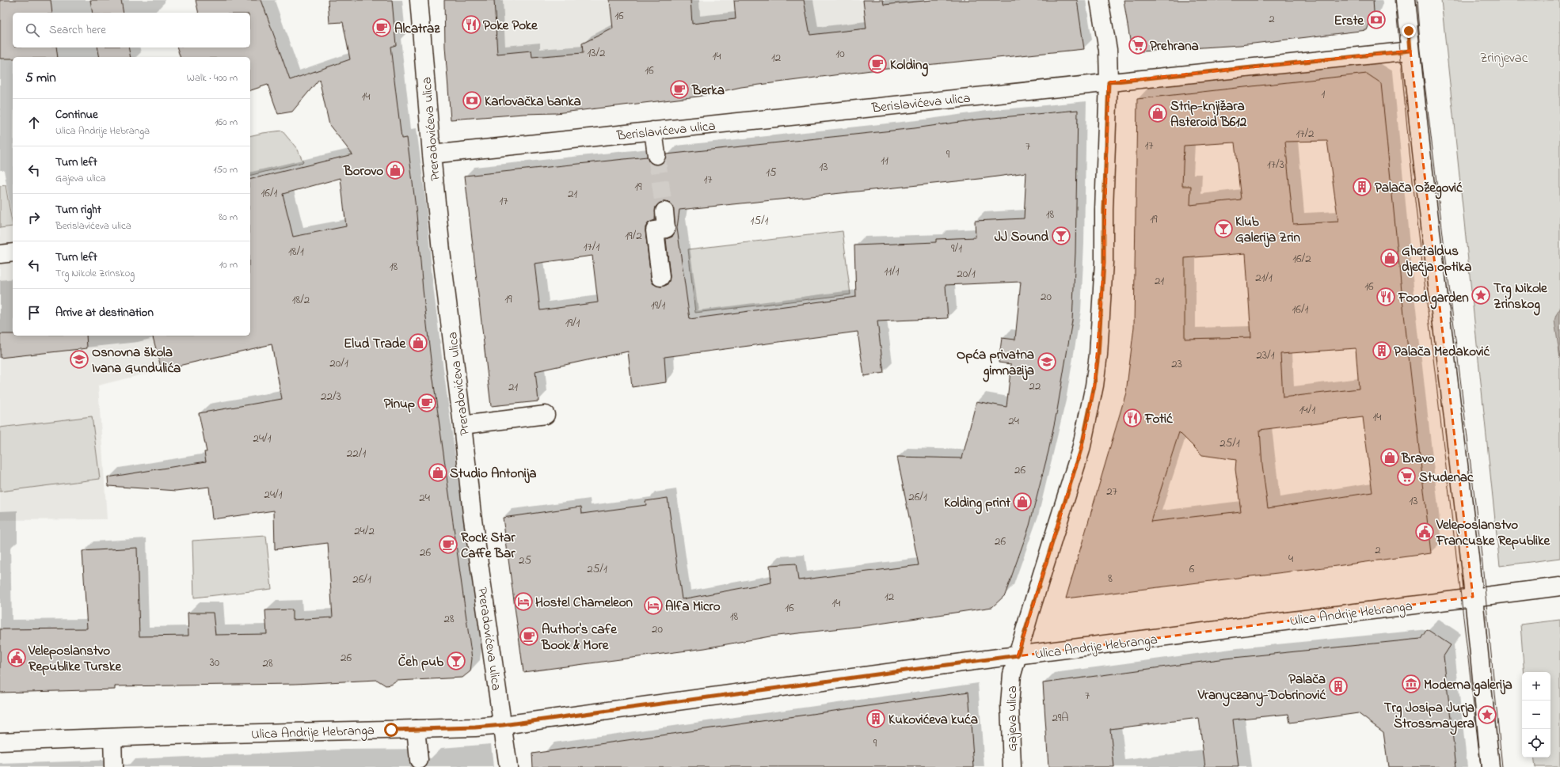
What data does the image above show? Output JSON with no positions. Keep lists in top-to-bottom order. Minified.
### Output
{"streets":{"street":["Berislavićeva ulica","Preradovićeva ulica","Ulica Andrije Hebranga","Gajeva ulica"]},"crossings":[["Berislavićeva ulica","Preradovićeva ulica"],["Berislavićeva ulica","Gajeva ulica"],["Preradovićeva ulica","Ulica Andrije Hebranga"],["Ulica Andrije Hebranga","Gajeva ulica"]],"parks":["Zrinjevac"],"places":{"bank":["Erste","Karlovačka banka"],"restaurant":["Poke Poke","Food garden","Fotić"],"cafe":["Alcatraz","Kolding","Berka","Pinup","Rock Star Caffe Bar","Author's cafe Book & More"],"supermarket":["Prehrana","Studenac"],"shop":["Strip-knjižara Asteroid B612","Borovo","Ghetaldus dječja optika","Elud Trade","Bravo","Studio Antonija","Kolding print"],"building":["Palača Ožegović","Palača Medaković","Palača Vranyczany-Dobrinović","Kukovićeva kuća"],"bar":["Klub Galerija Zrin","JJ Sound","Čeh pub"],"place":["Trg Nikole Zrinskog","Trg Josipa Jurja Strossmayera"],"school or university":["Osnovna škola Ivana Gundulića","Opća privatna gimnazija"],"public building":["Veleposlanstvo Francuske Republike","Veleposlanstvo Republike Turske"],"hotel":["Hostel Chameleon","Alfa Micro"],"museum":["Moderna galerija"]},"house_numbers":["16","2","13/2","10","14","12","16","1","14","17/2","17","7","9","11","17/3","13","15","17","19","16/1","21","17","18","19","15/1","19/2","17/1","9/1","18/1","16/2","18","11/1","20/1","21/1","21","16","20","19","18/2","19/1","16/1","19/1","23/1","20/1","23","22","21","22/3","14/1","14","24","24/1","25/1","22/1","26","27","24/1","26/1","24","13","24/2","26","2","26","4","25","25/1","6","8","26/1","12","14","16","18","28","20","26","30","28","7","29A","9"],"page":{"search":"Search here","heading":["5 min","Walk · 400 m"],"list":[["Continue","Ulica Andrije Hebranga","160 m"],["Turn left","Gajeva ulica","150 m"],["Turn right","Berislavićeva ulica","80 m"],["Turn left","Trg Nikole Zrinskog","10 m"],"Arrive at destination"],"map_buttons":["+","−"]}}
